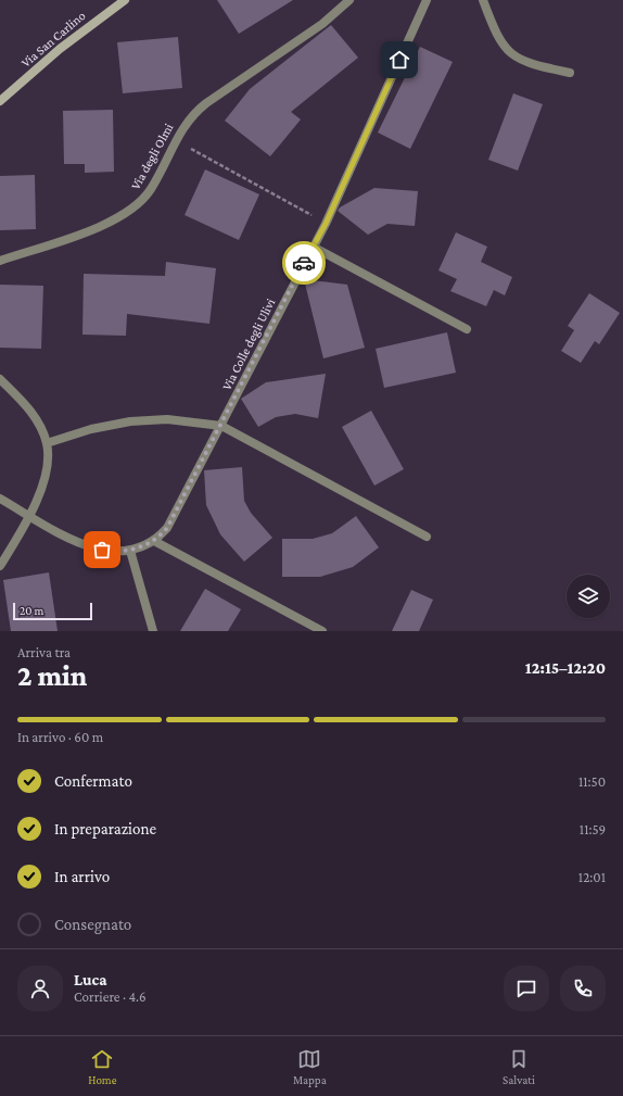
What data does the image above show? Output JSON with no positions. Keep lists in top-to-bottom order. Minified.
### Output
{"streets":{"street":["Via San Carlino","Via degli Olmi","Via Colle degli Ulivi"]},"scale_bar":"20 m","page":{"scale":"20 m","heading":["2 min","Arriva tra","12:15–12:20"],"panel":["Luca","Corriere · 4.6"],"bar":"In arrivo · 60 m","list":[["Confermato","11:50"],["In preparazione","11:59"],["In arrivo","12:01"],"Consegnato"],"tabs":["Home","Mappa","Salvati"]}}
